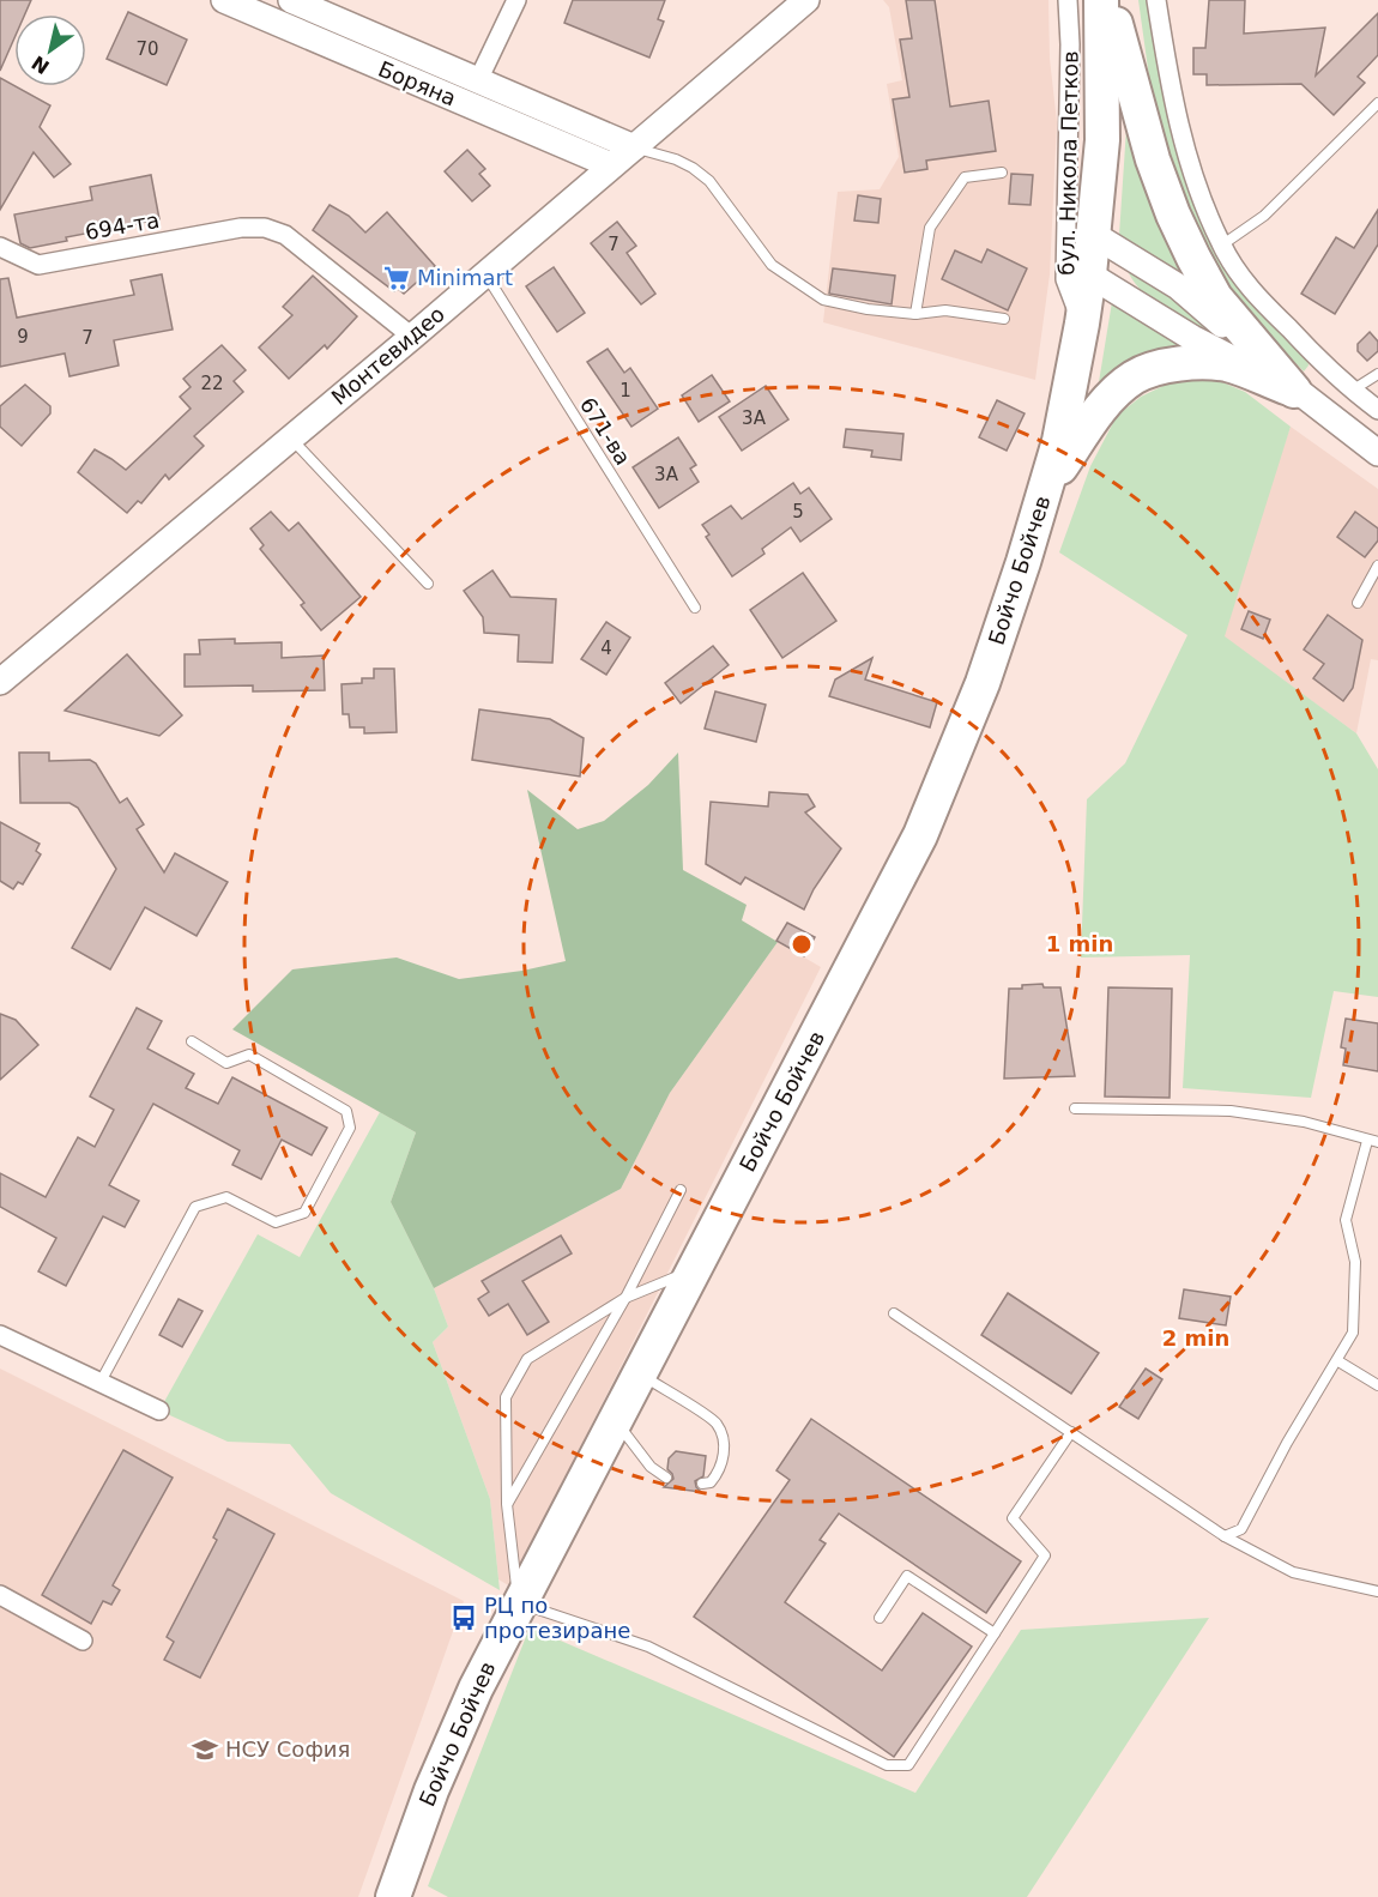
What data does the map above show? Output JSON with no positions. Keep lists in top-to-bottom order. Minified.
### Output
{"streets":{"highway":["бул. Никола Петков","Бойчо Бойчев"],"street":["Боряна","694-та","Монтевидео"],"lane":["671-ва"]},"crossings":[["Боряна","Монтевидео"],["бул. Никола Петков","Бойчо Бойчев"],["694-та","Монтевидео"],["Монтевидео","671-ва"]],"places":{"supermarket":["Minimart"],"bus stop":["РЦ по протезиране"],"school or university":["НСУ София"]},"house_numbers":["70","7","9","7","22","1","3А","3А","5","4"],"north":"bottom left","rings":["1 min","2 min"]}
